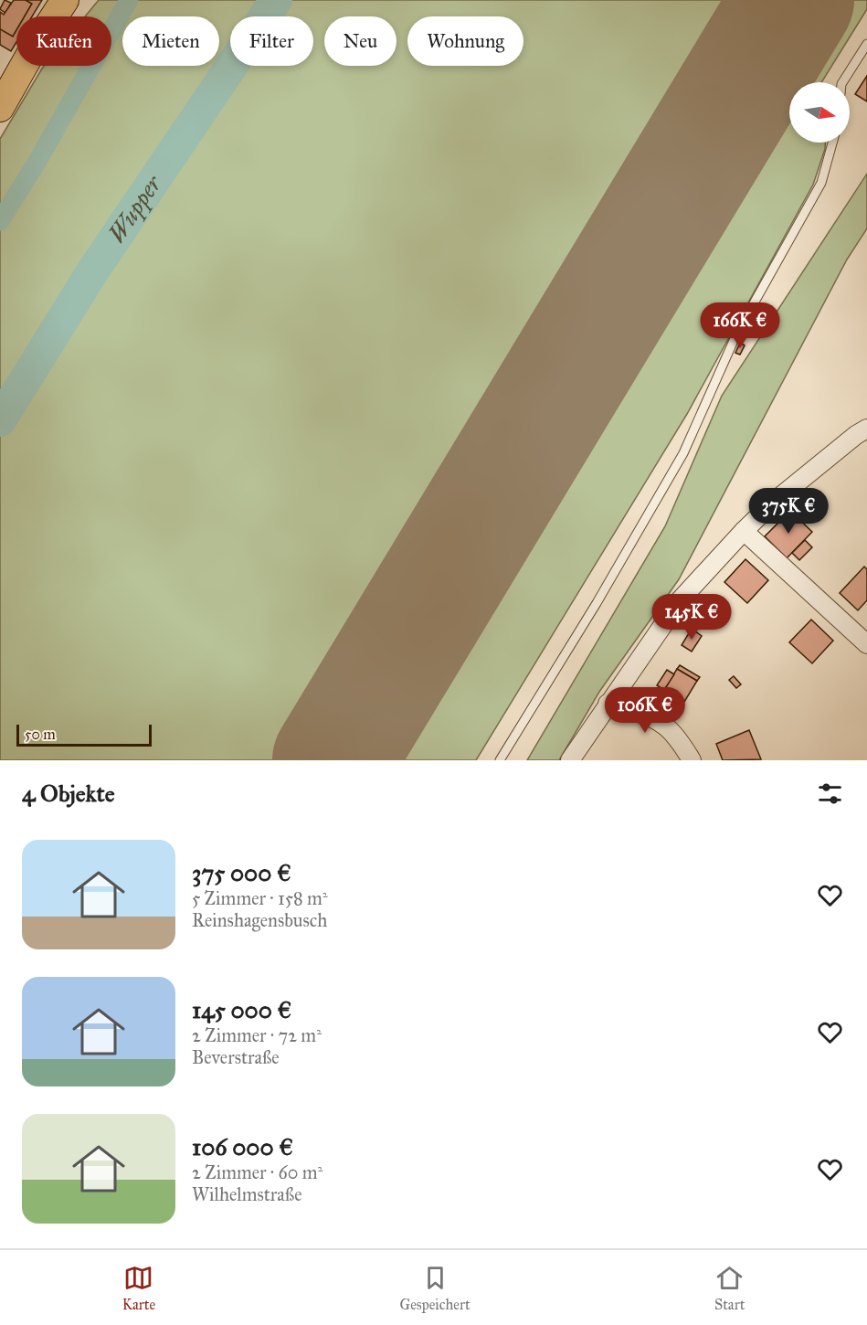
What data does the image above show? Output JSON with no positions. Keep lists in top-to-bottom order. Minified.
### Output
{"water":["Wupper"],"scale_bar":"50 m","north":"right","page":{"chip":["Kaufen","Mieten","Filter","Neu","Wohnung"],"price":["166K €","375K €","145K €","106K €"],"scale":"50 m","heading":"4 Objekte","list":[{"name":"375 000 €","note":"5 Zimmer · 158 m² · Reinshagensbusch"},{"name":"145 000 €","note":"2 Zimmer · 72 m² · Beverstraße"},{"name":"106 000 €","note":"2 Zimmer · 60 m² · Wilhelmstraße"}],"tabs":["Karte","Gespeichert","Start"]}}
